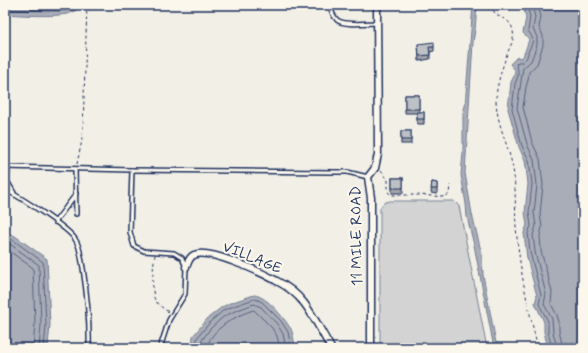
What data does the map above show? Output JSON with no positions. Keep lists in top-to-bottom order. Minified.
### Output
{"streets":{"street":["11 MILE ROAD","VILLAGE"]}}
